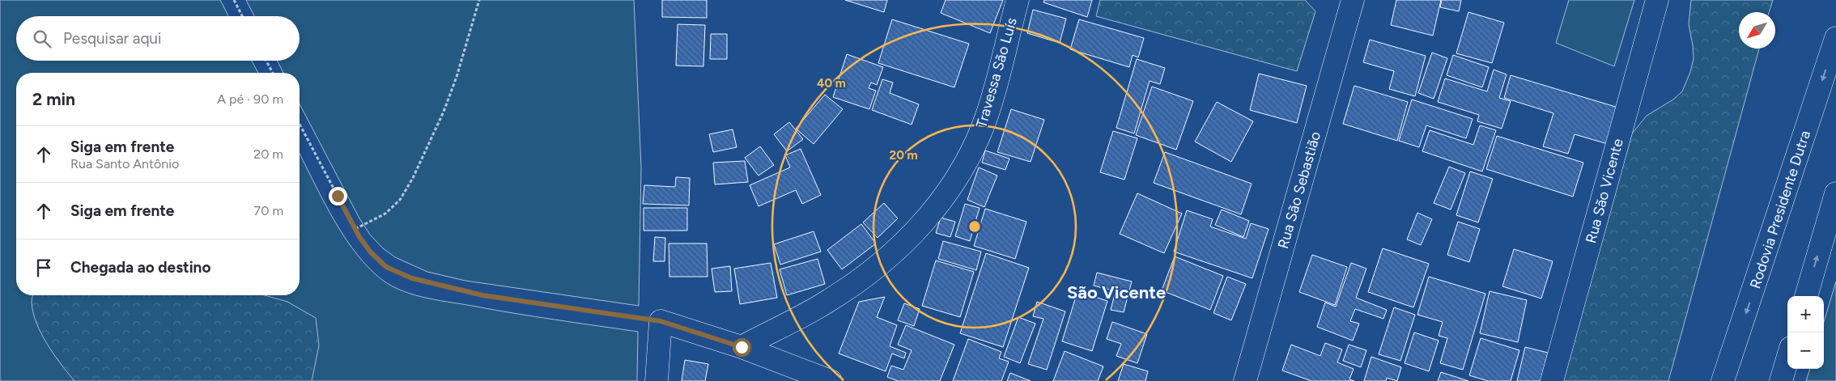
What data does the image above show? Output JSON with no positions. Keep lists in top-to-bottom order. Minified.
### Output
{"streets":{"main road":["Travessa São Luís","Rua São Sebastião","Rua São Vicente","Rodovia Presidente Dutra"]},"districts":["São Vicente"],"north":"bottom left","page":{"search":"Pesquisar aqui","heading":["2 min","A pé · 90 m"],"list":[["Siga em frente","Rua Santo Antônio","20 m"],["Siga em frente","70 m"],"Chegada ao destino"],"map_buttons":["+","−"]},"rings":["40 m","20 m"]}
